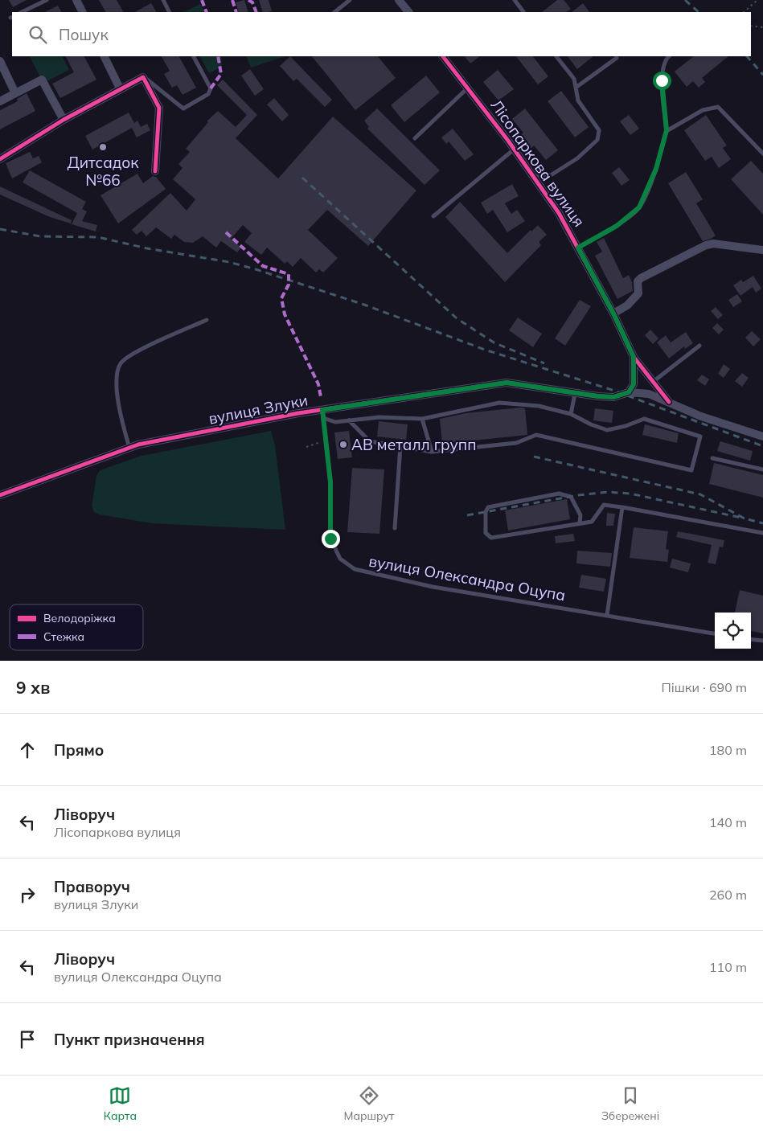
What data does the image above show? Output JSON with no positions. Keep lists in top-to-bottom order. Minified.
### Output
{"streets":{"street":["Лісопаркова вулиця","вулиця Злуки"],"lane":["вулиця Олександра Оцупа"]},"crossings":[["Лісопаркова вулиця","вулиця Злуки"],["вулиця Злуки","вулиця Олександра Оцупа"]],"places":["Дитсадок №66","АВ металл групп"],"legend":["Велодоріжка","Стежка"],"page":{"search":"Пошук","heading":["9 хв","Пішки · 690 m"],"list":[["Прямо","180 m"],["Ліворуч","Лісопаркова вулиця","140 m"],["Праворуч","вулиця Злуки","260 m"],["Ліворуч","вулиця Олександра Оцупа","110 m"],"Пункт призначення"],"nav":["Карта","Маршрут","Збережені"]}}
